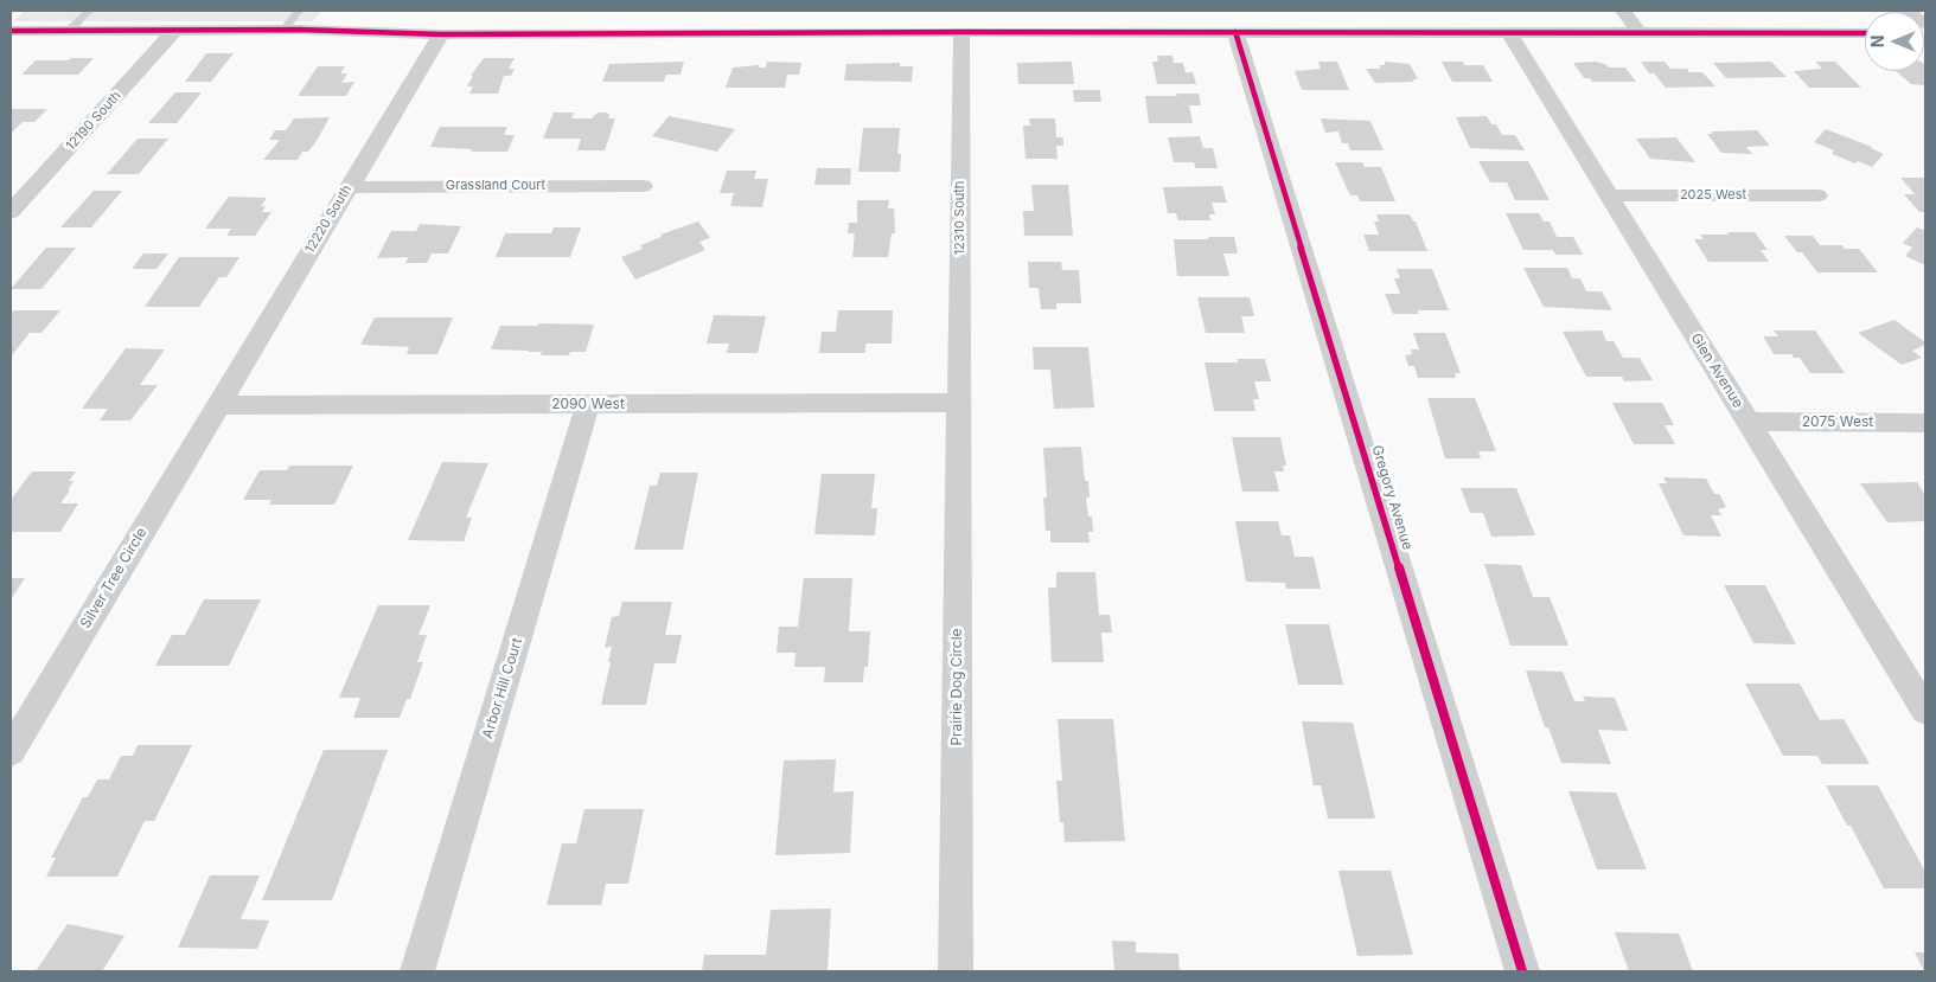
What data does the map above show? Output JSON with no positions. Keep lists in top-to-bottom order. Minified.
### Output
{"streets":{"street":["12190 South","Grassland Court","2025 West","12310 South","12220 South","Glen Avenue","2090 West","2075 West","Gregory Avenue","Silver Tree Circle","Prairie Dog Circle","Arbor Hill Court"]},"crossings":[["Grassland Court","12220 South"],["2025 West","Glen Avenue"],["12310 South","2090 West"],["12310 South","Prairie Dog Circle"],["12220 South","2090 West"],["12220 South","Silver Tree Circle"],["Glen Avenue","2075 West"],["2090 West","Silver Tree Circle"],["2090 West","Prairie Dog Circle"],["2090 West","Arbor Hill Court"]],"north":"left"}
